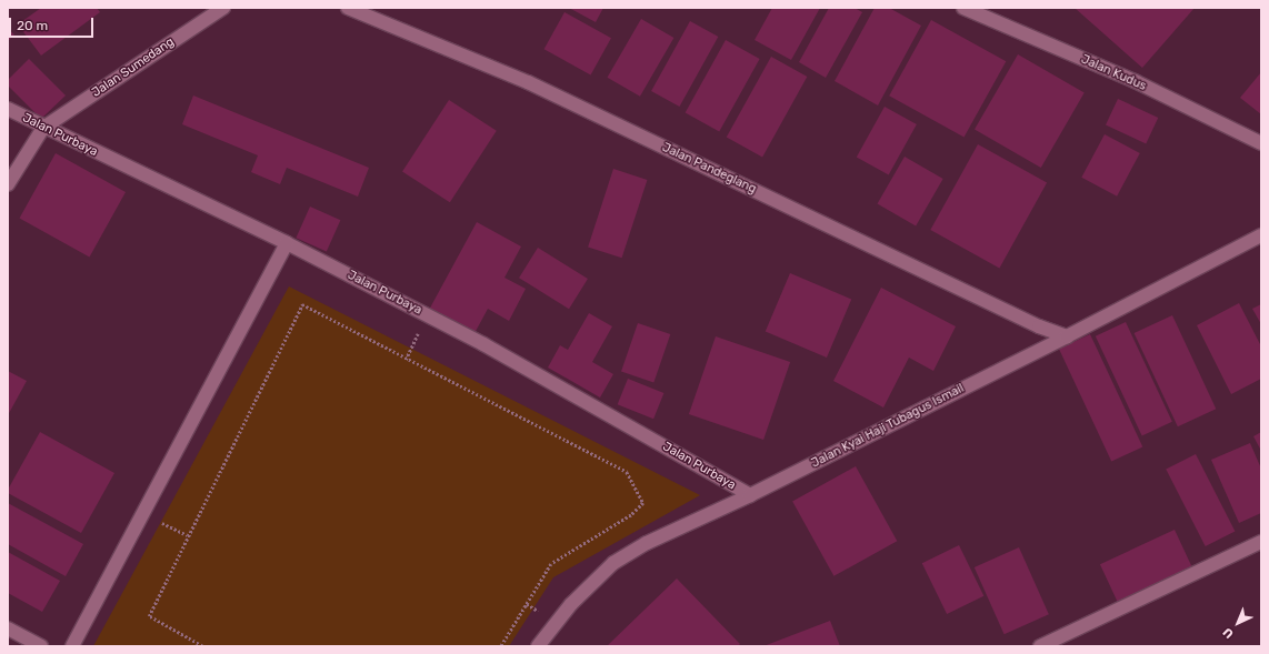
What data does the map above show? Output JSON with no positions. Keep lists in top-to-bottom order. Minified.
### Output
{"streets":{"street":["Jalan Sumedang","Jalan Kudus","Jalan Purbaya","Jalan Pandeglang","Jalan Kyai Haji Tubagus Ismail"]},"crossings":[["Jalan Sumedang","Jalan Purbaya"],["Jalan Purbaya","Jalan Kyai Haji Tubagus Ismail"],["Jalan Pandeglang","Jalan Kyai Haji Tubagus Ismail"]],"scale_bar":"20 m","north":"bottom left"}
